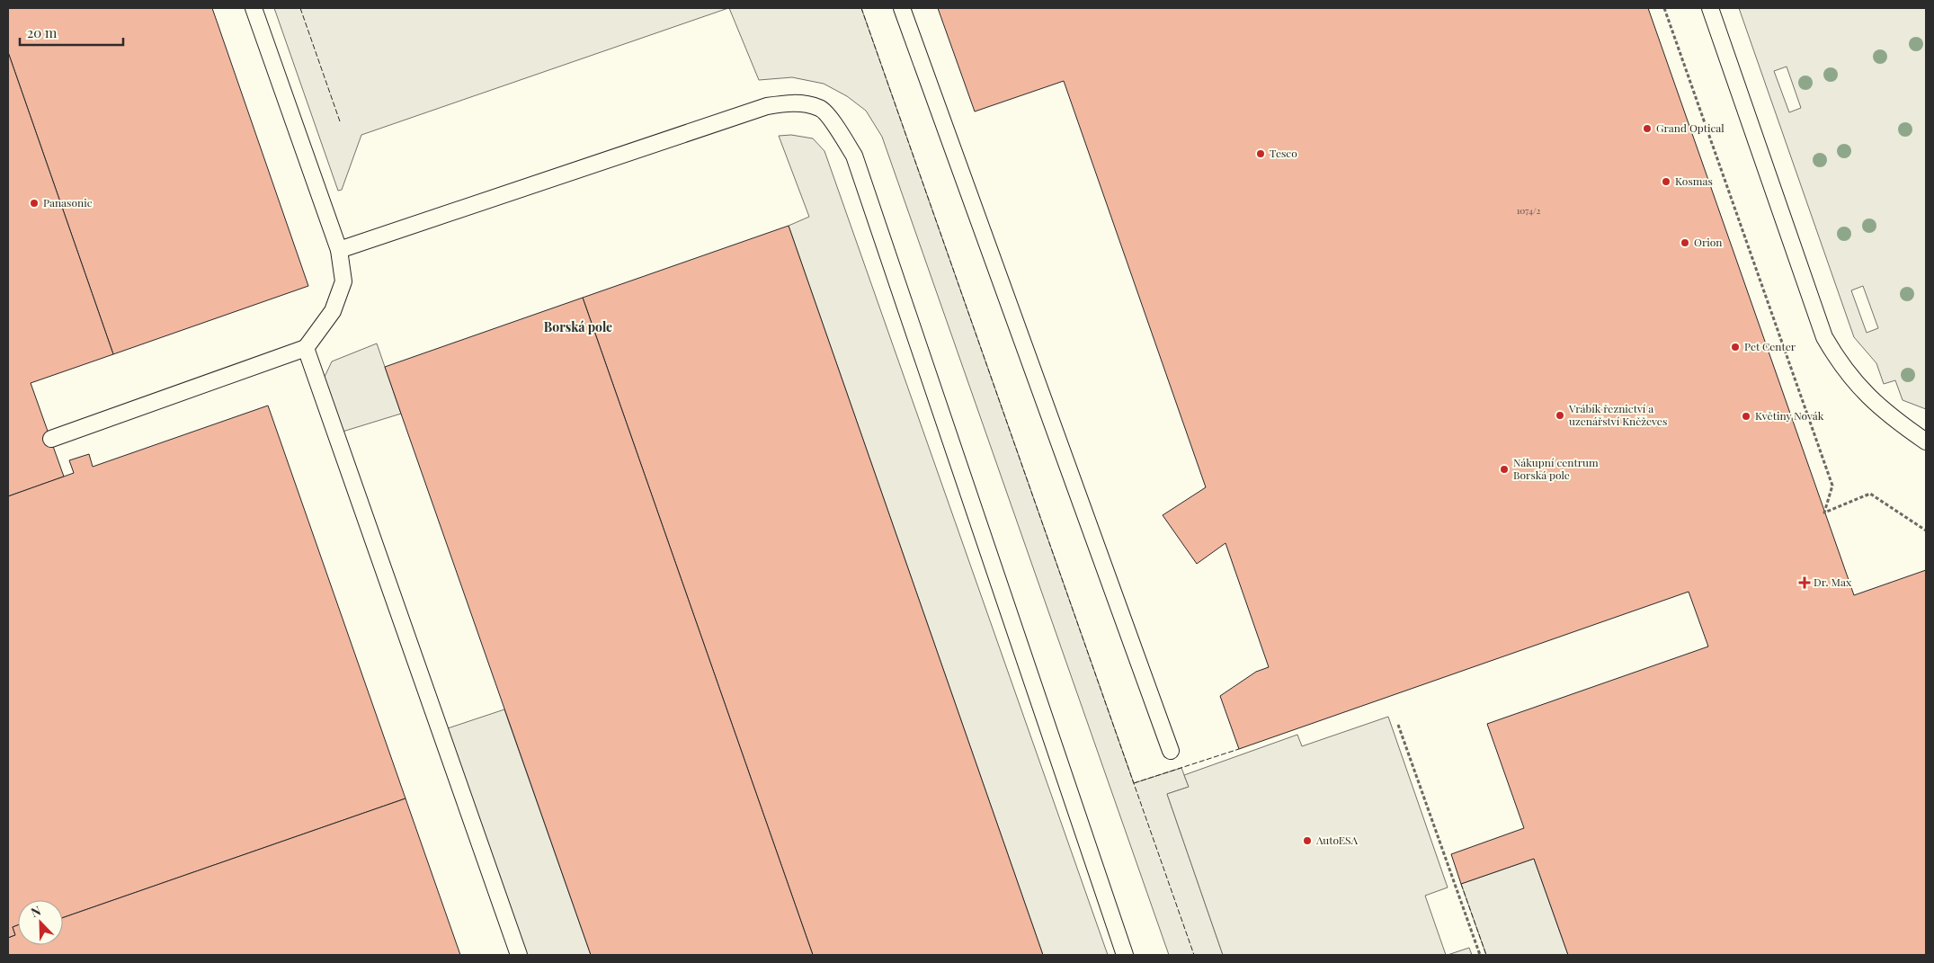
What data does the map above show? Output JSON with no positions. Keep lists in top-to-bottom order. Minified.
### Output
{"districts":["Borská pole"],"places":{"other":["Grand Optical","Tesco","Kosmas","Panasonic","Orion","Pet Center","Vrábík řeznictví a uzenářství Kněževes","Květiny Novák","Nákupní centrum Borská pole","AutoESA"],"health":["Dr. Max"]},"house_numbers":["1074/2"],"scale_bar":"20 m","north":"top left"}
